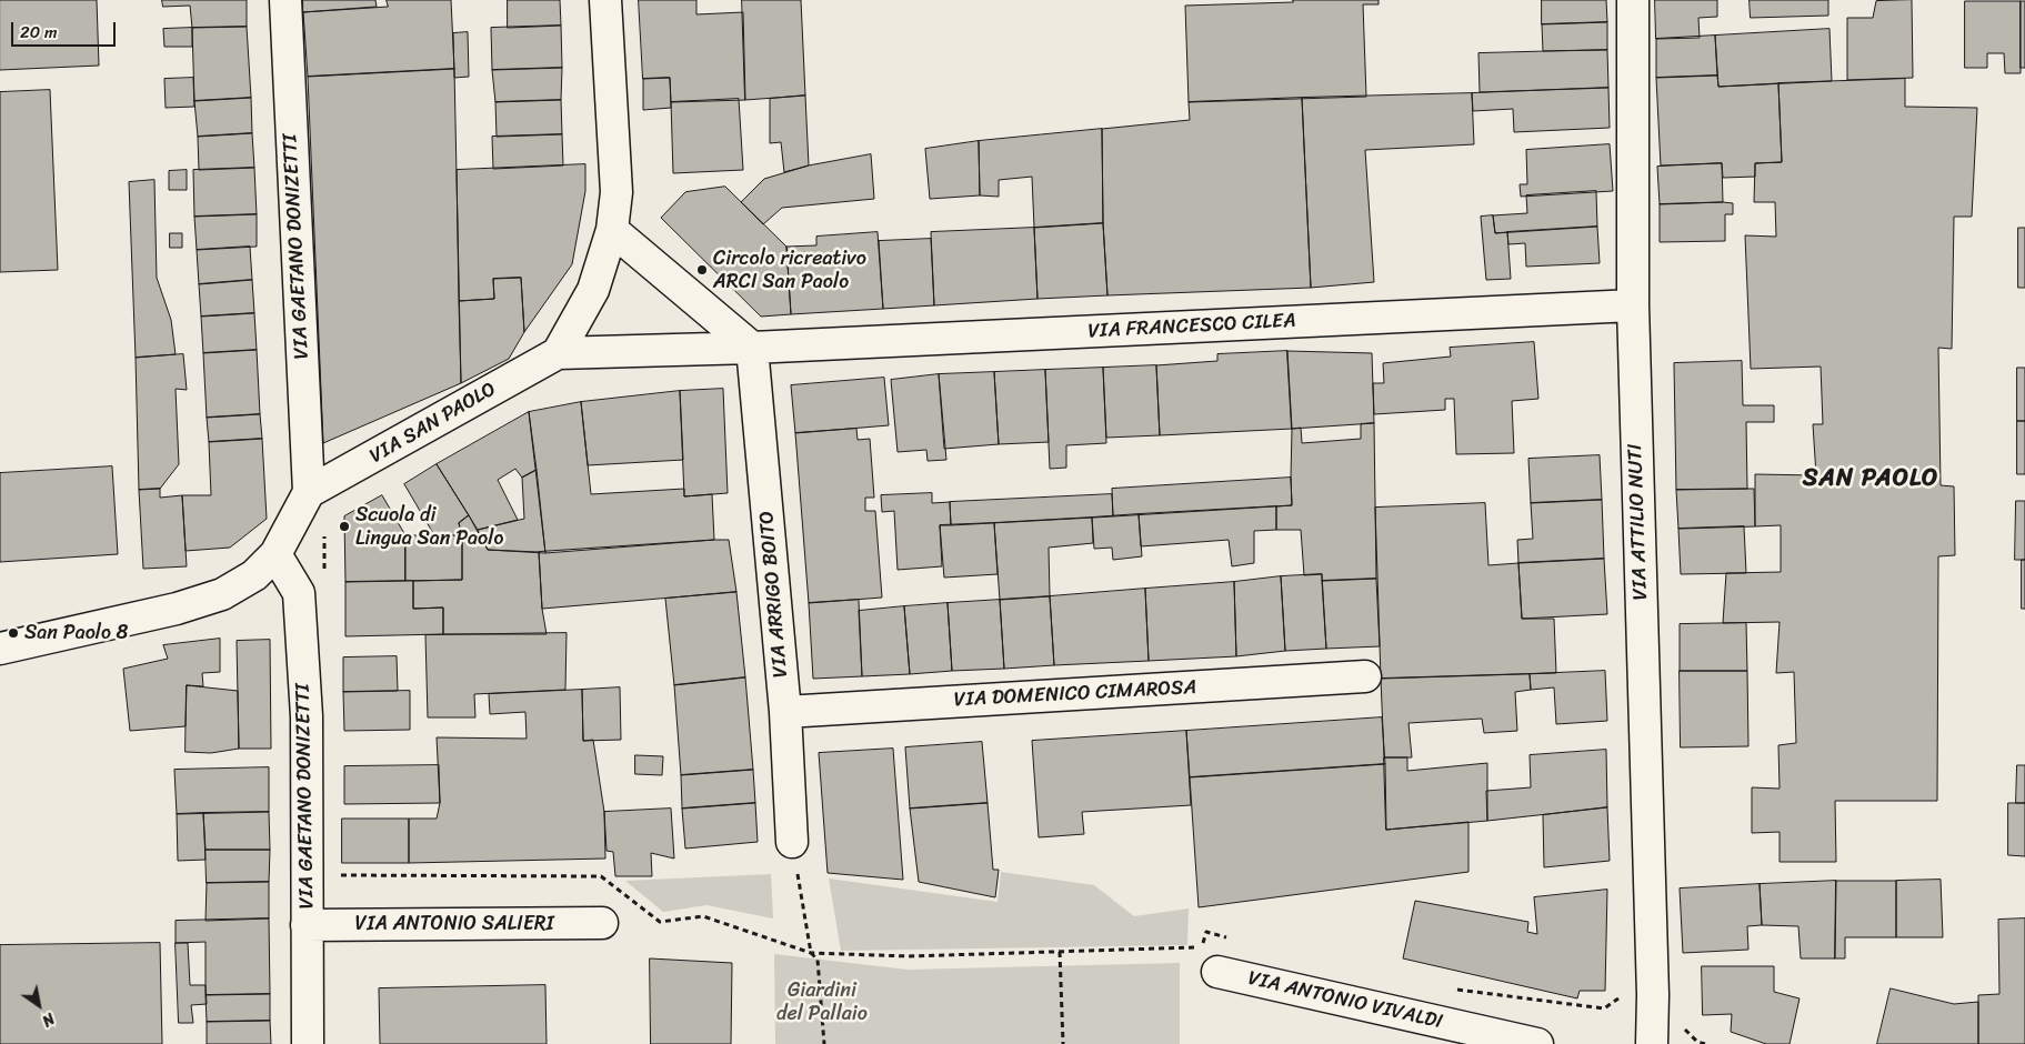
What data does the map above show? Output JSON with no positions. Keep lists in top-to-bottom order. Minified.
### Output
{"streets":{"street":["VIA GAETANO DONIZETTI","VIA FRANCESCO CILEA","VIA SAN PAOLO","VIA ATTILIO NUTI","VIA ARRIGO BOITO","VIA DOMENICO CIMAROSA","VIA ANTONIO SALIERI","VIA ANTONIO VIVALDI"]},"crossings":[["VIA GAETANO DONIZETTI","VIA SAN PAOLO"],["VIA GAETANO DONIZETTI","VIA ANTONIO SALIERI"],["VIA FRANCESCO CILEA","VIA SAN PAOLO"],["VIA FRANCESCO CILEA","VIA ATTILIO NUTI"],["VIA FRANCESCO CILEA","VIA ARRIGO BOITO"],["VIA ARRIGO BOITO","VIA DOMENICO CIMAROSA"]],"districts":["SAN PAOLO"],"parks":["Giardini del Pallaio"],"places":["Circolo ricreativo ARCI San Paolo","Scuola di Lingua San Paolo","San Paolo 8"],"scale_bar":"20 m","north":"bottom right"}
